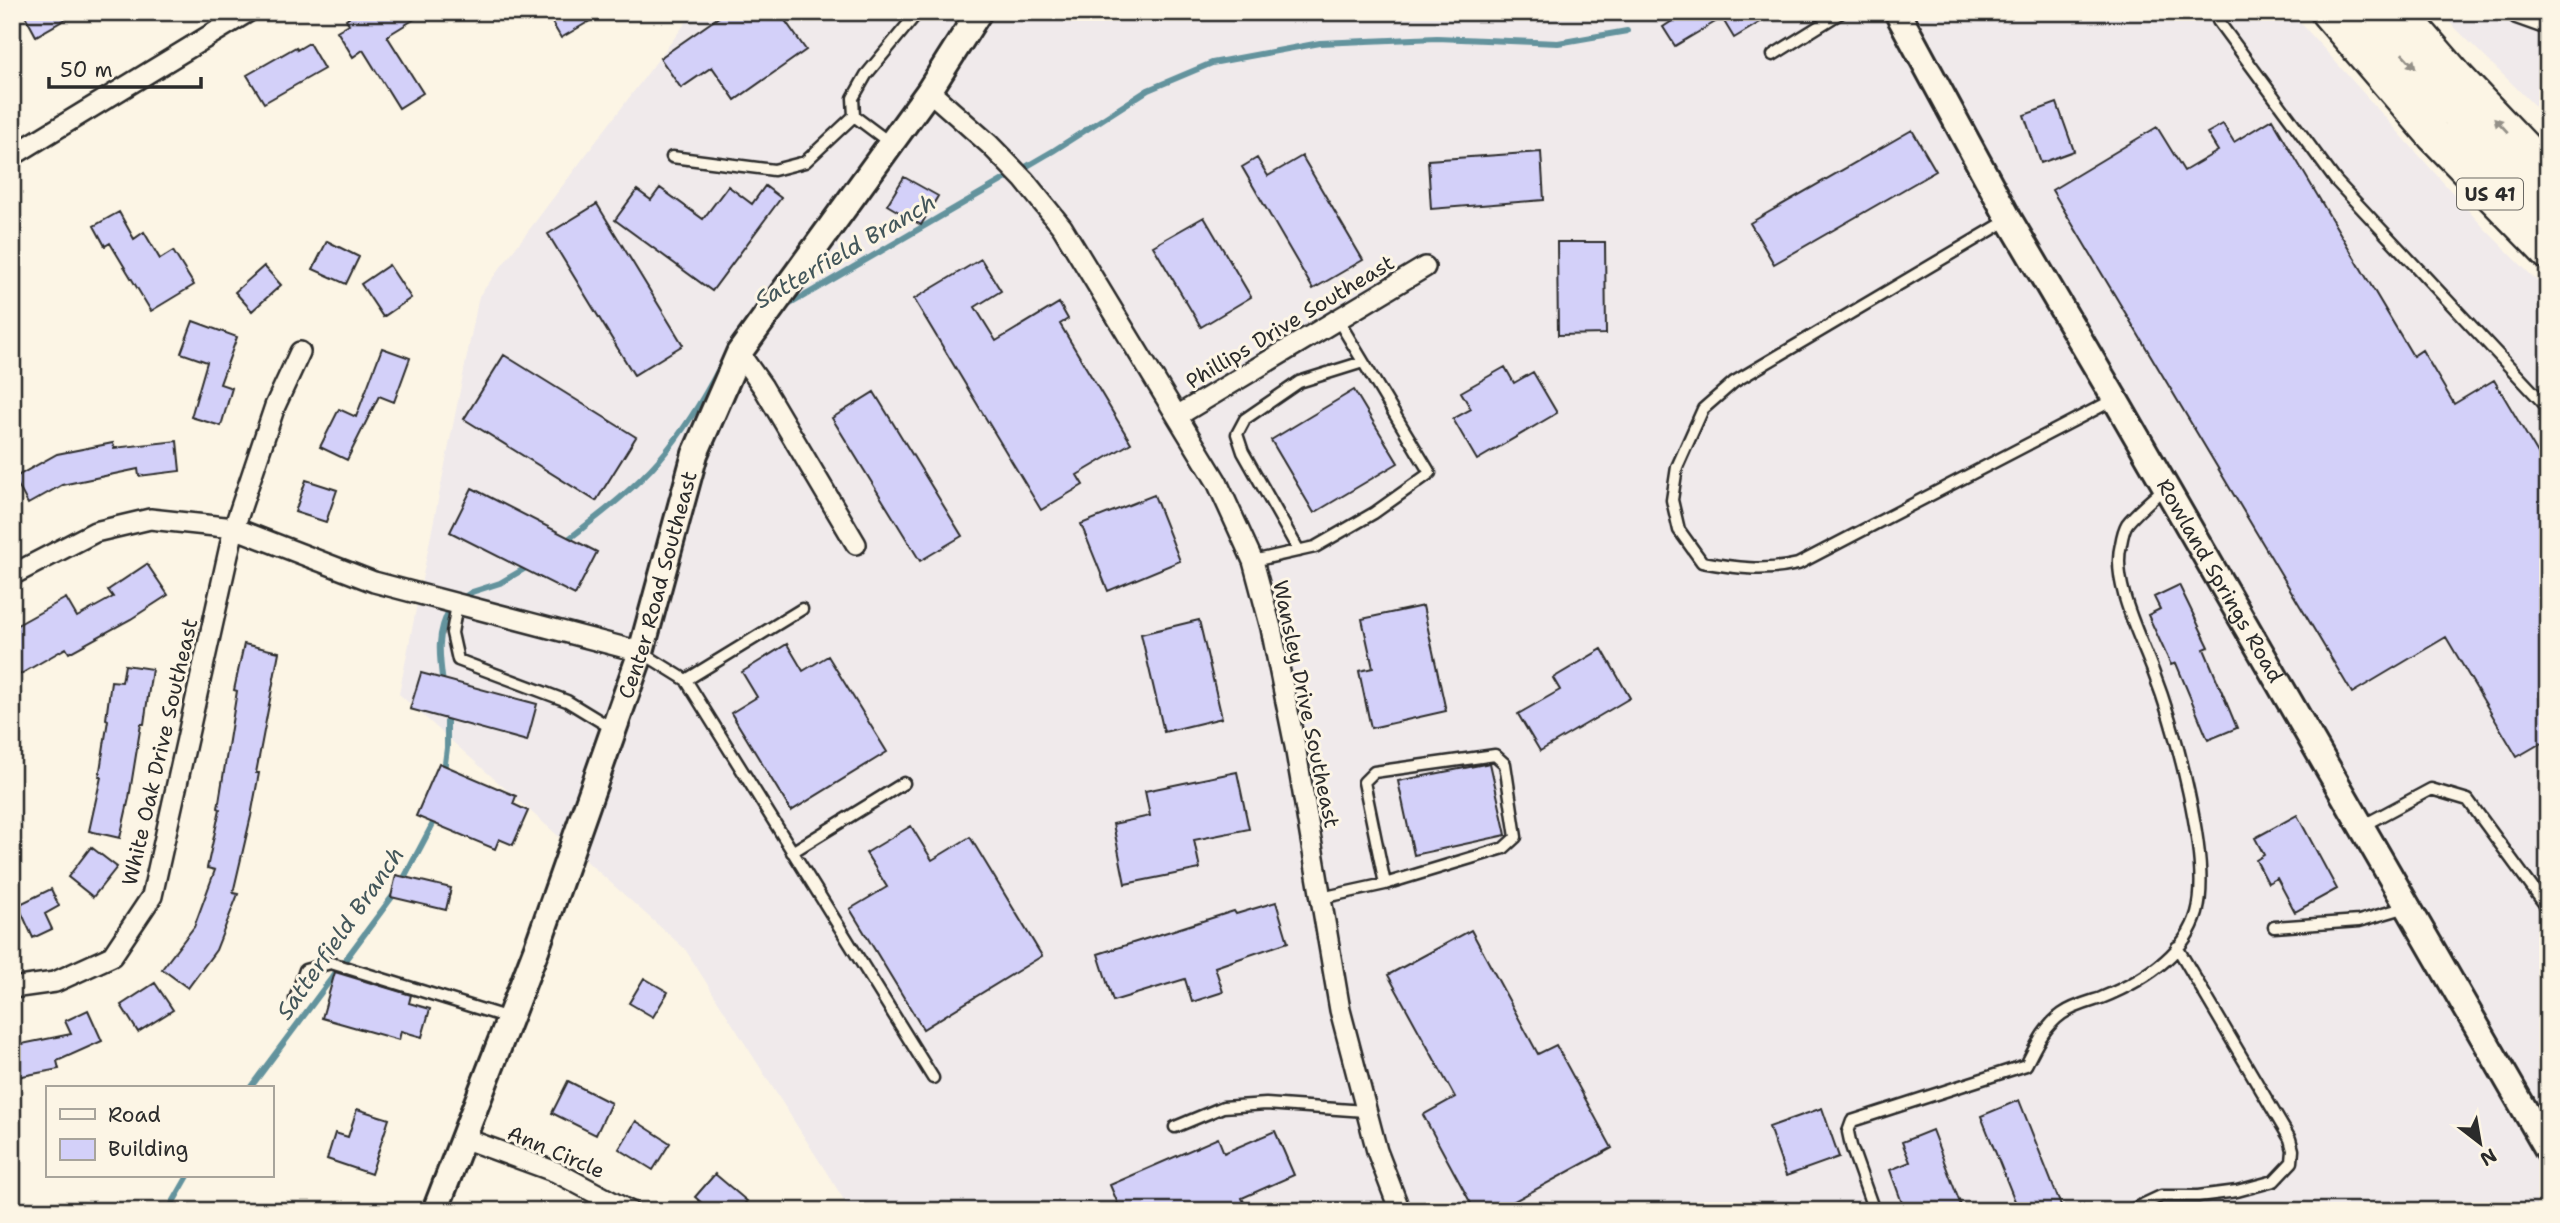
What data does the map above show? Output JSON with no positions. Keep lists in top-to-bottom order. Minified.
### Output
{"streets":{"main road":["US 41"],"street":["Phillips Drive Southeast","Rowland Springs Road","Center Road Southeast","Wansley Drive Southeast","White Oak Drive Southeast","Ann Circle"]},"crossings":[["Phillips Drive Southeast","Wansley Drive Southeast"],["Center Road Southeast","Wansley Drive Southeast"],["Center Road Southeast","Ann Circle"]],"water":["Satterfield Branch"],"legend":["Road","Building"],"scale_bar":"50 m","north":"bottom right"}
